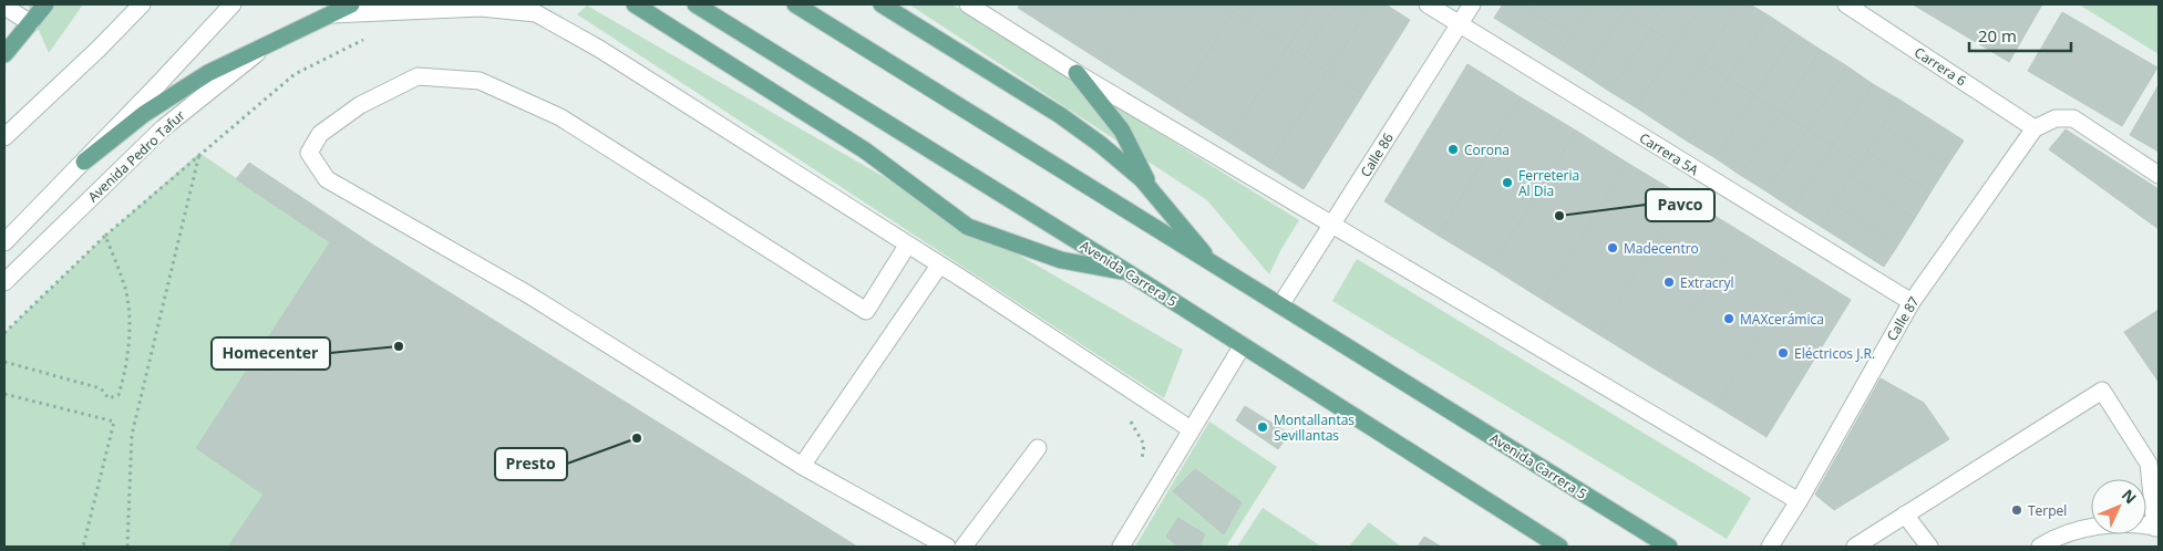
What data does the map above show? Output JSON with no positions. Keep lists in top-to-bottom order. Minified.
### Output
{"streets":{"main road":["Avenida Carrera 5"],"street":["Carrera 6","Carrera 5A","Calle 86","Avenida Pedro Tafur","Calle 87"]},"crossings":[["Carrera 6","Calle 87"],["Carrera 5A","Calle 86"],["Carrera 5A","Calle 87"],["Calle 86","Avenida Carrera 5"]],"places":["Corona","Ferreteria Al Dia","Pavco","Madecentro","Extracryl","MAXcerámica","Homecenter","Eléctricos J.R.","Montallantas Sevillantas","Presto","Terpel"],"scale_bar":"20 m","north":"top right"}
